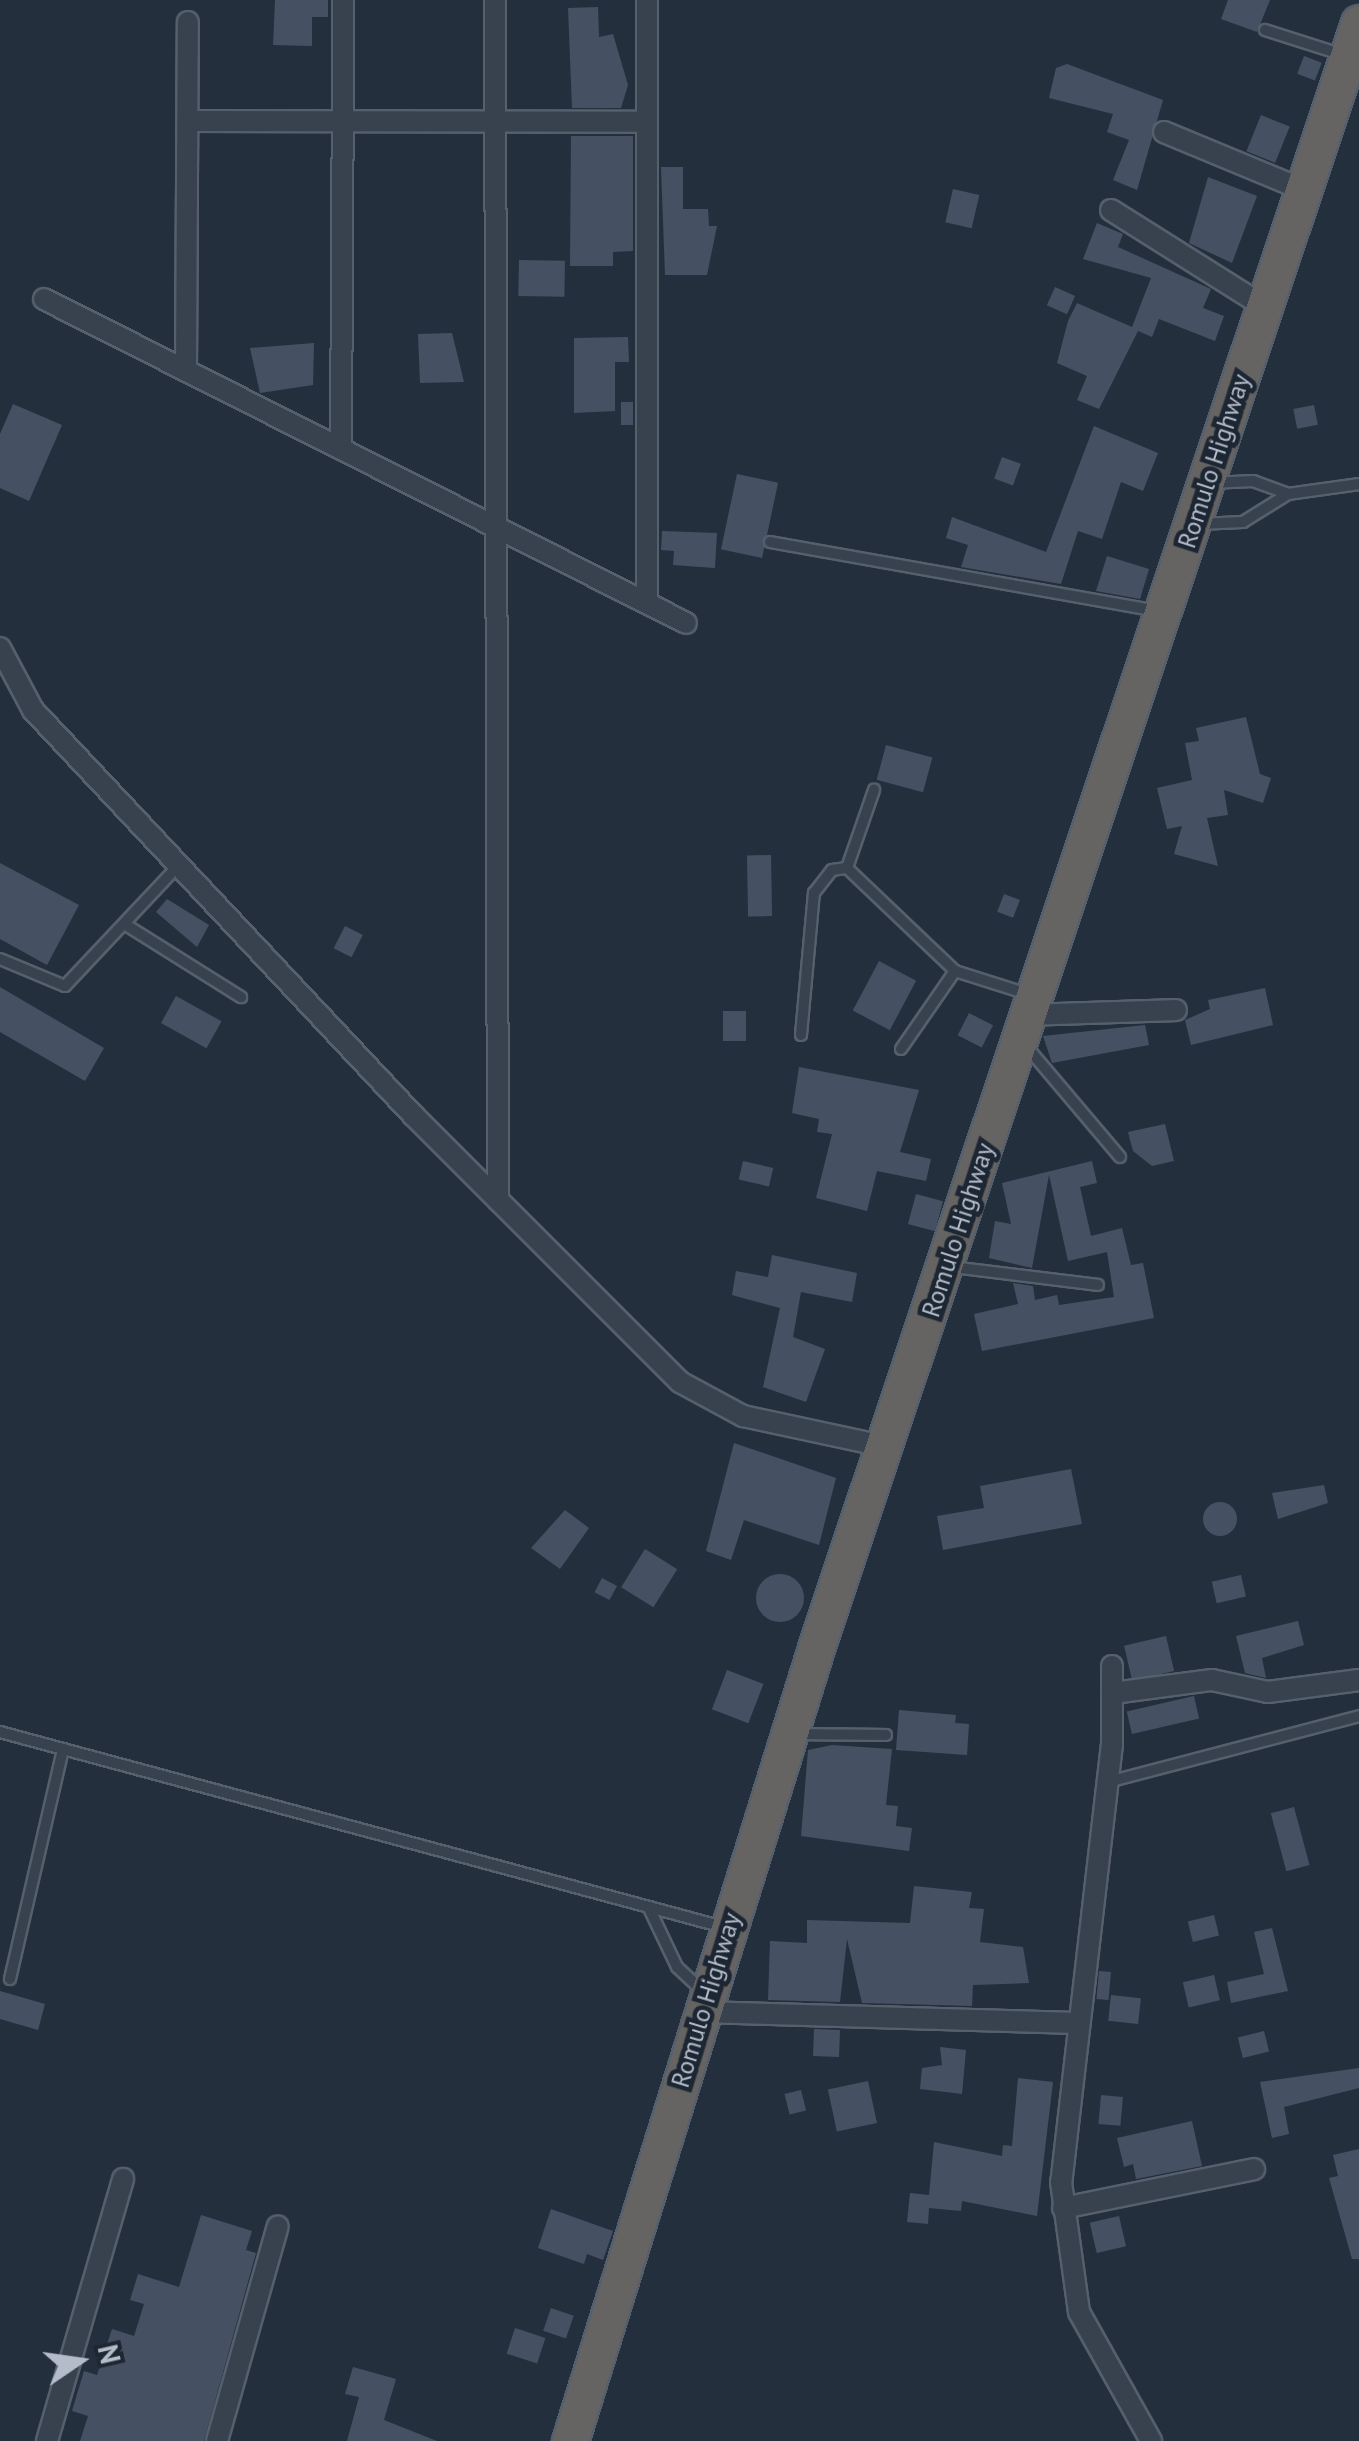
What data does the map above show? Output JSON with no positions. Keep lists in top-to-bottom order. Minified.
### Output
{"streets":{"highway":["Romulo Highway"]},"north":"right"}
